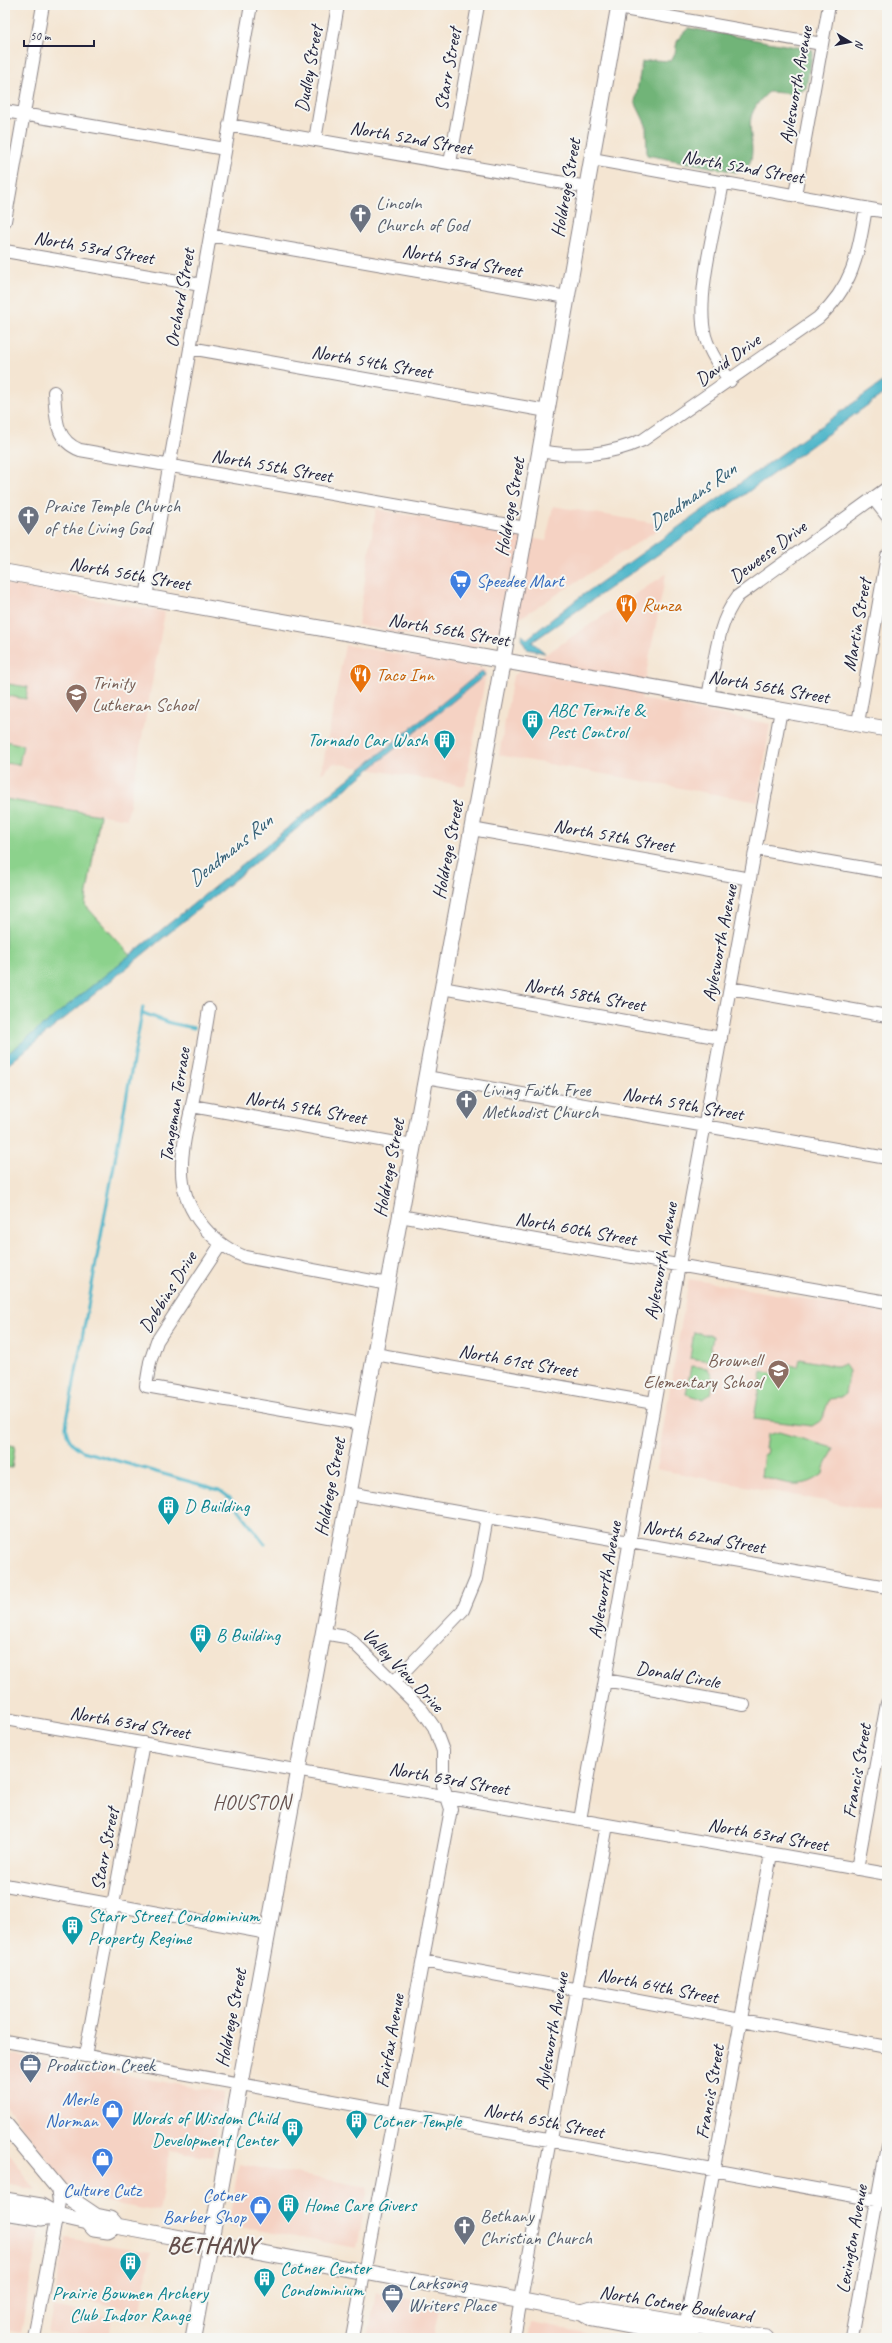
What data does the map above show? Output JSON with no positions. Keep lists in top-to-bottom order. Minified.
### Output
{"streets":{"main road":["Holdrege Street","North 56th Street","North Cotner Boulevard"],"street":["Dudley Street","Starr Street","Aylesworth Avenue","North 52nd Street","North 53rd Street","Orchard Street","David Drive","North 54th Street","North 55th Street","Deweese Drive","Martin Street","North 57th Street","North 58th Street","North 59th Street","Tangeman Terrace","North 60th Street","Dobbins Drive","North 61st Street","North 62nd Street","Valley View Drive","Donald Circle","North 63rd Street","Francis Street","North 64th Street","Fairfax Avenue","North 65th Street","Lexington Avenue"]},"crossings":[["Dudley Street","North 52nd Street"],["Starr Street","North 52nd Street"],["Starr Street","North 63rd Street"],["Starr Street","North 65th Street"],["Aylesworth Avenue","North 52nd Street"],["Aylesworth Avenue","North 56th Street"],["Aylesworth Avenue","North 57th Street"],["Aylesworth Avenue","North 58th Street"],["Aylesworth Avenue","North 59th Street"],["Aylesworth Avenue","North 60th Street"],["Aylesworth Avenue","North 61st Street"],["Aylesworth Avenue","North 62nd Street"],["Aylesworth Avenue","Donald Circle"],["Aylesworth Avenue","North 63rd Street"],["Aylesworth Avenue","North 64th Street"],["Aylesworth Avenue","North 65th Street"],["Aylesworth Avenue","North Cotner Boulevard"],["North 52nd Street","Holdrege Street"],["North 52nd Street","Orchard Street"],["North 52nd Street","David Drive"],["Holdrege Street","North 53rd Street"],["Holdrege Street","David Drive"],["Holdrege Street","North 54th Street"],["Holdrege Street","North 55th Street"],["Holdrege Street","North 56th Street"],["Holdrege Street","North 57th Street"],["Holdrege Street","North 58th Street"],["Holdrege Street","North 59th Street"],["Holdrege Street","North 60th Street"],["Holdrege Street","Dobbins Drive"],["Holdrege Street","North 61st Street"],["Holdrege Street","North 62nd Street"],["Holdrege Street","Valley View Drive"],["Holdrege Street","North 63rd Street"],["Holdrege Street","North 65th Street"],["Holdrege Street","North Cotner Boulevard"],["North 53rd Street","Orchard Street"],["Orchard Street","North 54th Street"],["Orchard Street","North 55th Street"],["Orchard Street","North 56th Street"],["Deweese Drive","North 56th Street"],["North 56th Street","Martin Street"],["North 59th Street","Tangeman Terrace"],["Tangeman Terrace","Dobbins Drive"],["Valley View Drive","North 63rd Street"],["Valley View Drive","Fairfax Avenue"],["North 63rd Street","Francis Street"],["North 63rd Street","Fairfax Avenue"],["Francis Street","North 64th Street"],["Francis Street","North 65th Street"],["Francis Street","North Cotner Boulevard"],["North 64th Street","Fairfax Avenue"],["Fairfax Avenue","North 65th Street"],["Fairfax Avenue","North Cotner Boulevard"],["North 65th Street","Lexington Avenue"]],"districts":["HOUSTON","BETHANY"],"water":["Deadmans Run"],"places":{"church":["Lincoln Church of God","Praise Temple Church of the Living God","Living Faith Free Methodist Church","Bethany Christian Church"],"supermarket":["Speedee Mart"],"restaurant":["Runza","Taco Inn"],"school or university":["Trinity Lutheran School","Brownell Elementary School"],"building":["ABC Termite & Pest Control","Tornado Car Wash","D Building","B Building","Starr Street Condominium Property Regime","Cotner Temple","Words of Wisdom Child Development Center","Home Care Givers","Prairie Bowmen Archery Club Indoor Range","Cotner Center Condominium"],"office":["Production Creek","Larksong Writers Place"],"shop":["Merle Norman","Culture Cutz","Cotner Barber Shop"]},"scale_bar":"50 m","north":"right"}
